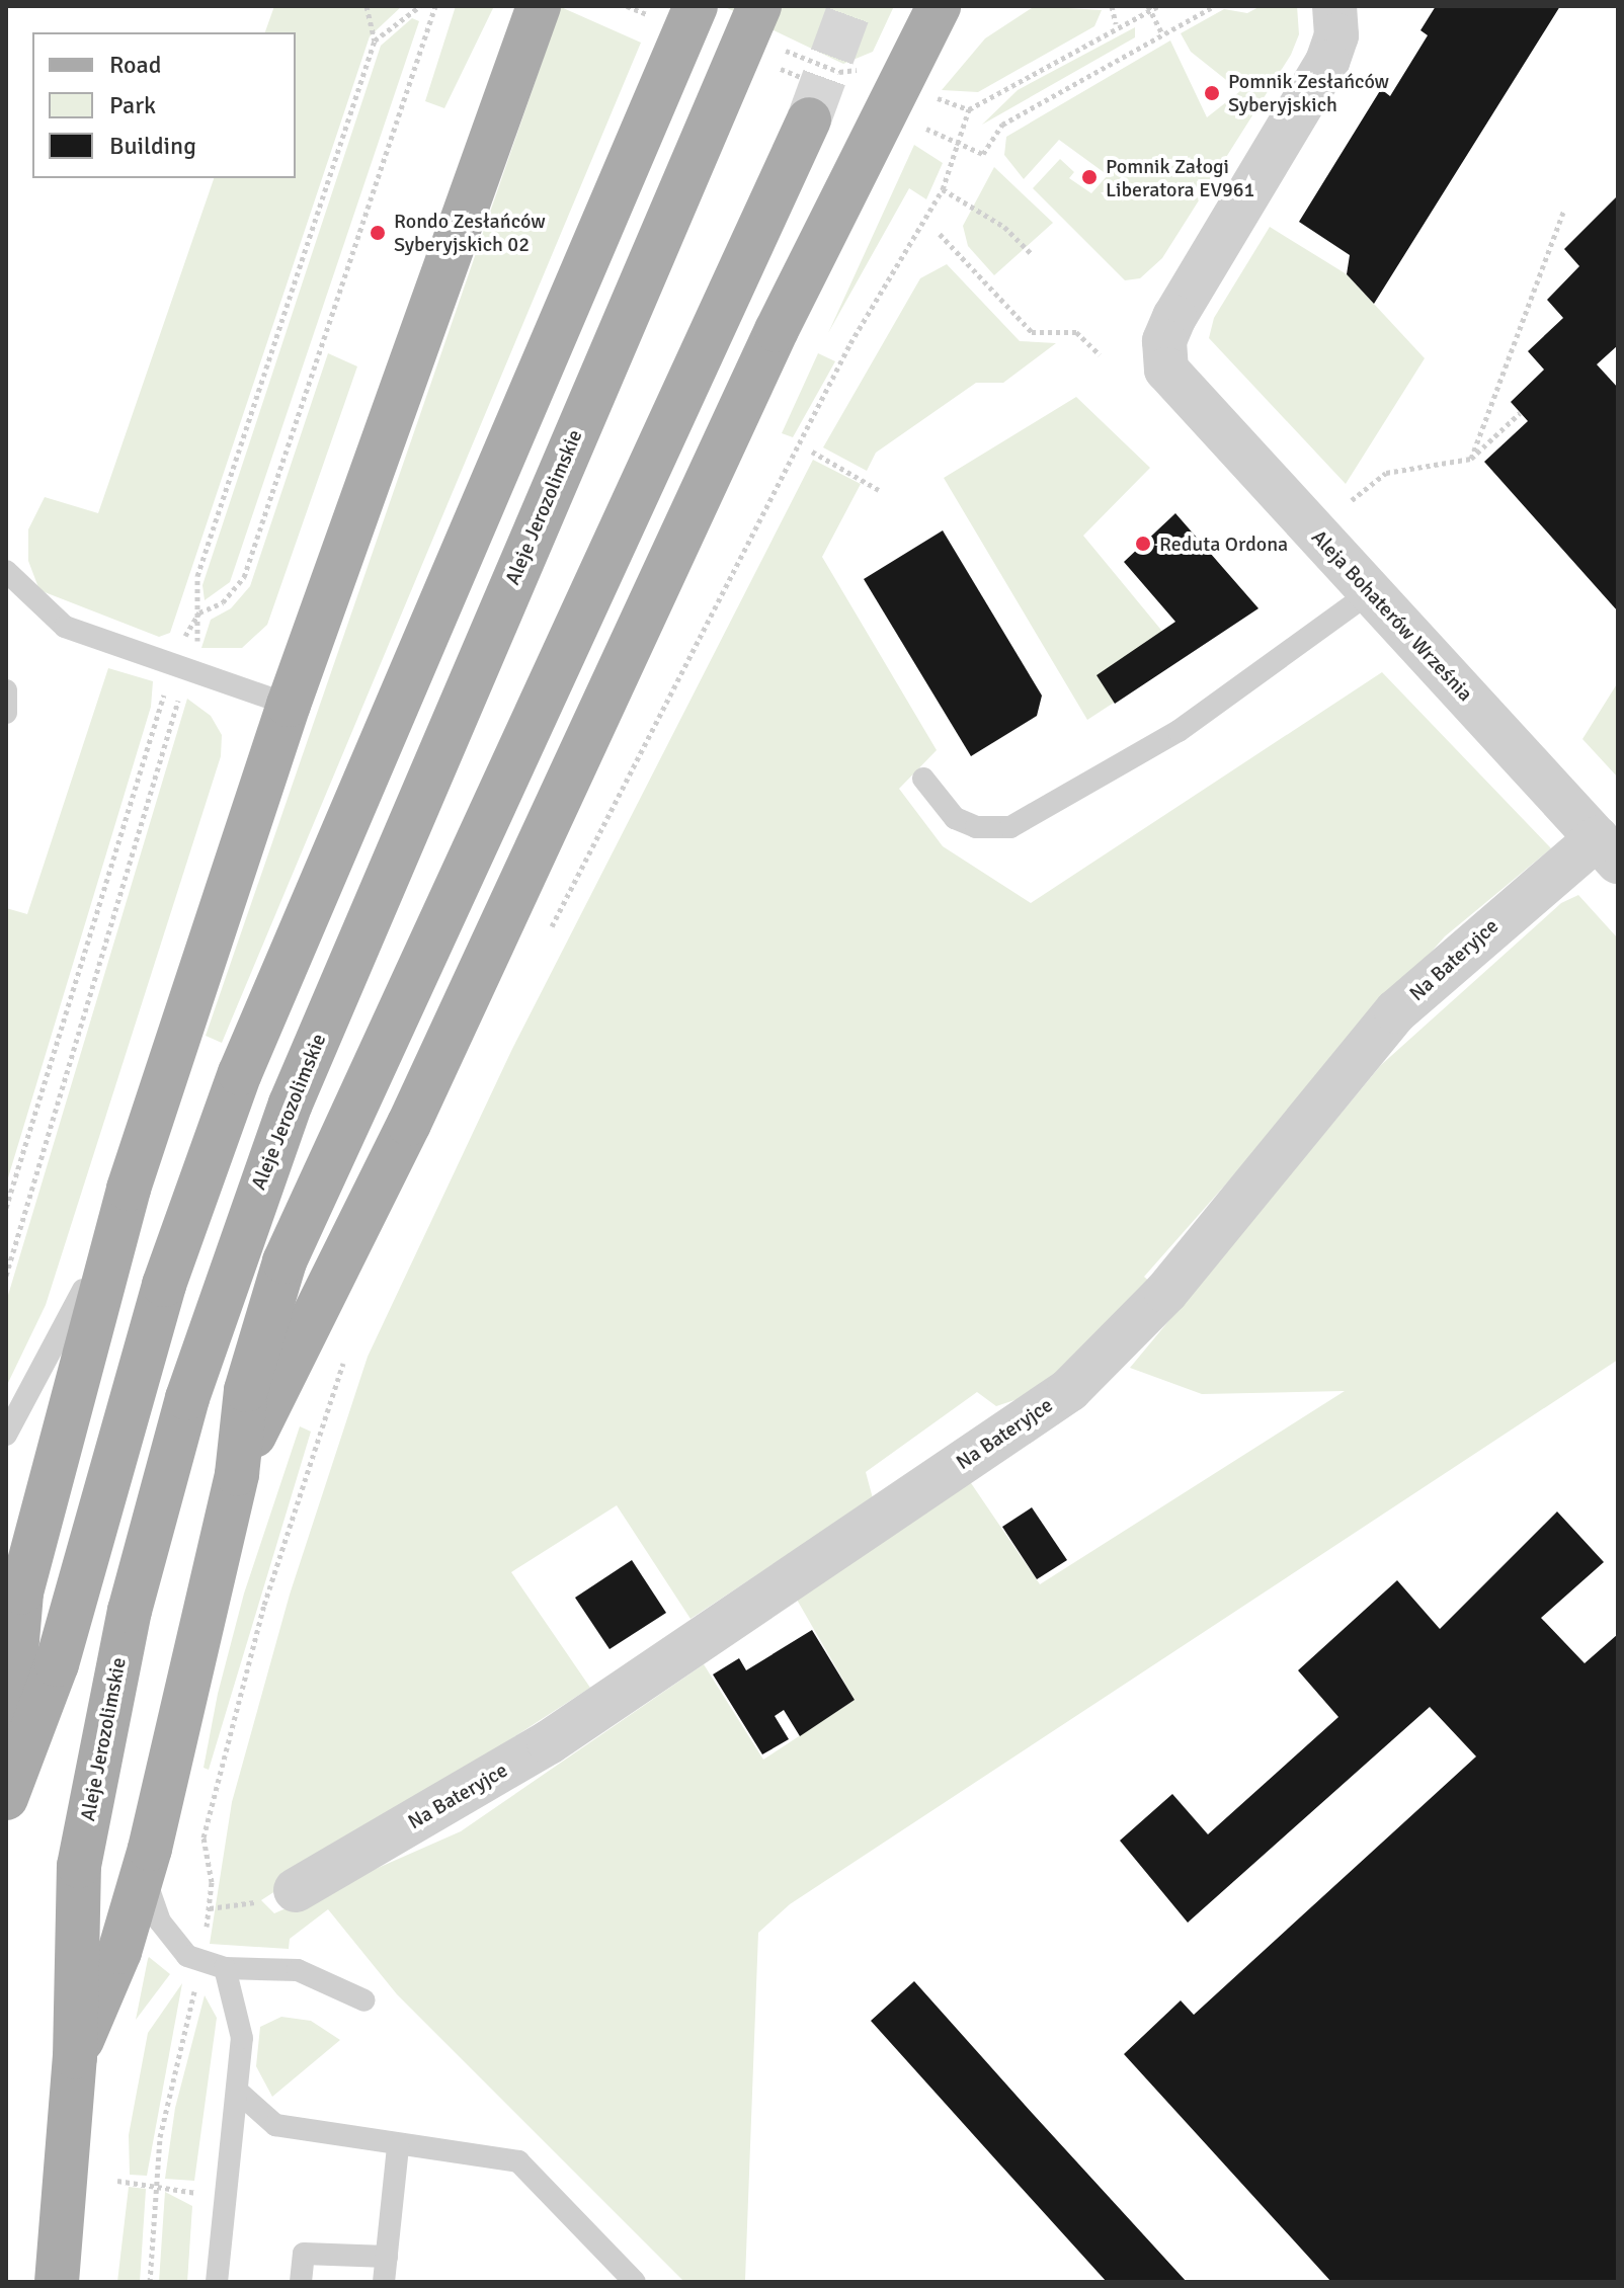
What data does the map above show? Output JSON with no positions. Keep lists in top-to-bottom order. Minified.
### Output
{"streets":{"main road":["Aleje Jerozolimskie"],"street":["Aleja Bohaterów Września","Na Bateryjce"]},"crossings":[["Aleja Bohaterów Września","Na Bateryjce"]],"places":["Pomnik Zesłańców Syberyjskich","Pomnik Załogi Liberatora EV961","Rondo Zesłańców Syberyjskich 02","Reduta Ordona"],"legend":["Road","Park","Building"]}
